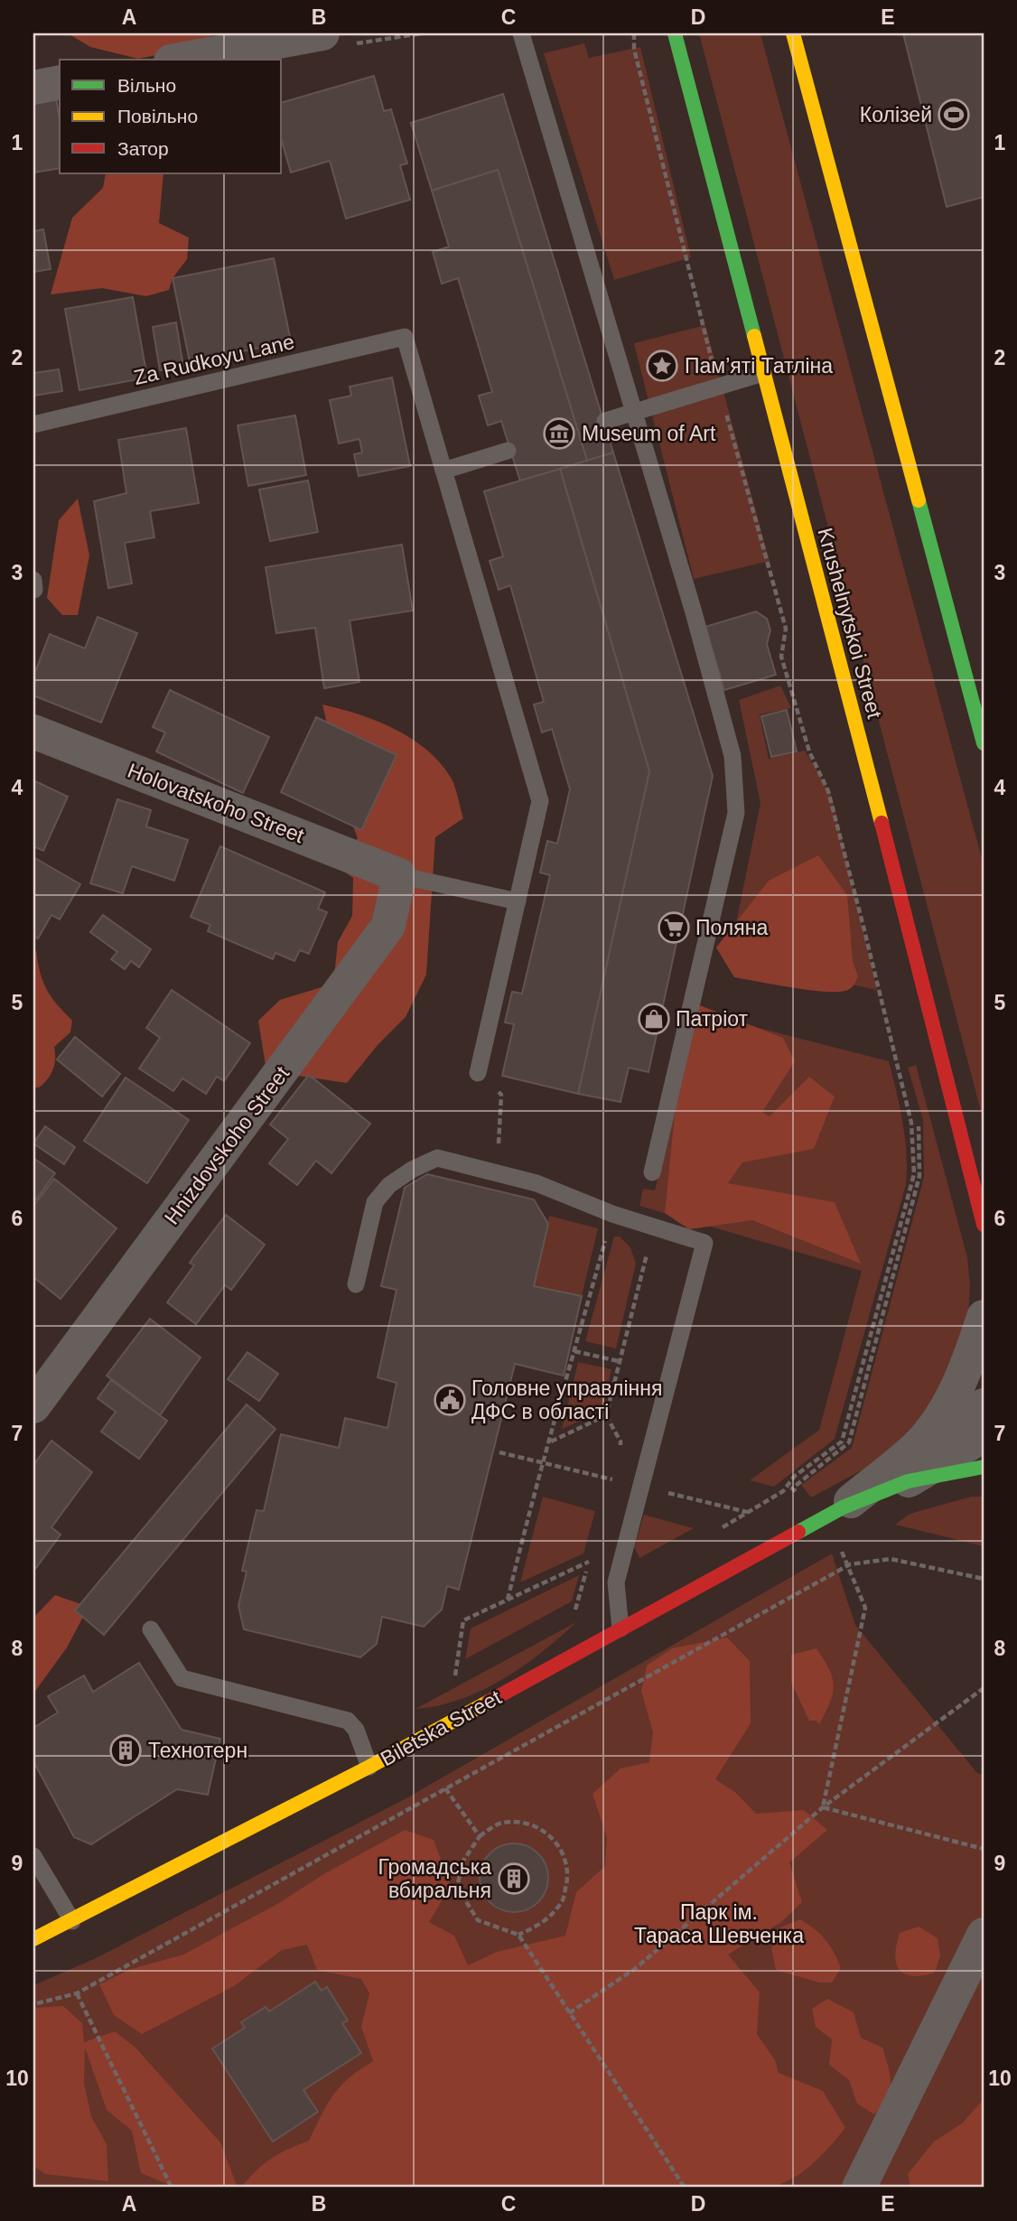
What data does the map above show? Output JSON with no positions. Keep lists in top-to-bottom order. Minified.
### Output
{"streets":{"main road":["Krushelnytskoi Street","Biletska Street"],"street":["Holovatskoho Street","Hnizdovskoho Street"],"lane":["Za Rudkoyu Lane"]},"crossings":[["Holovatskoho Street","Hnizdovskoho Street"]],"parks":["Парк ім. Тараса Шевченка"],"places":{"sports":["Колізей"],"place":["Пам’яті Татліна"],"museum":["Museum of Art"],"supermarket":["Поляна"],"shop":["Патріот"],"public building":["Головне управління ДФС в області"],"building":["Технотерн","Громадська вбиральня"]},"legend":["Вільно","Повільно","Затор"],"grid":{"columns":["A","B","C","D","E"],"rows":["1","2","3","4","5","6","7","8","9","10"]}}
